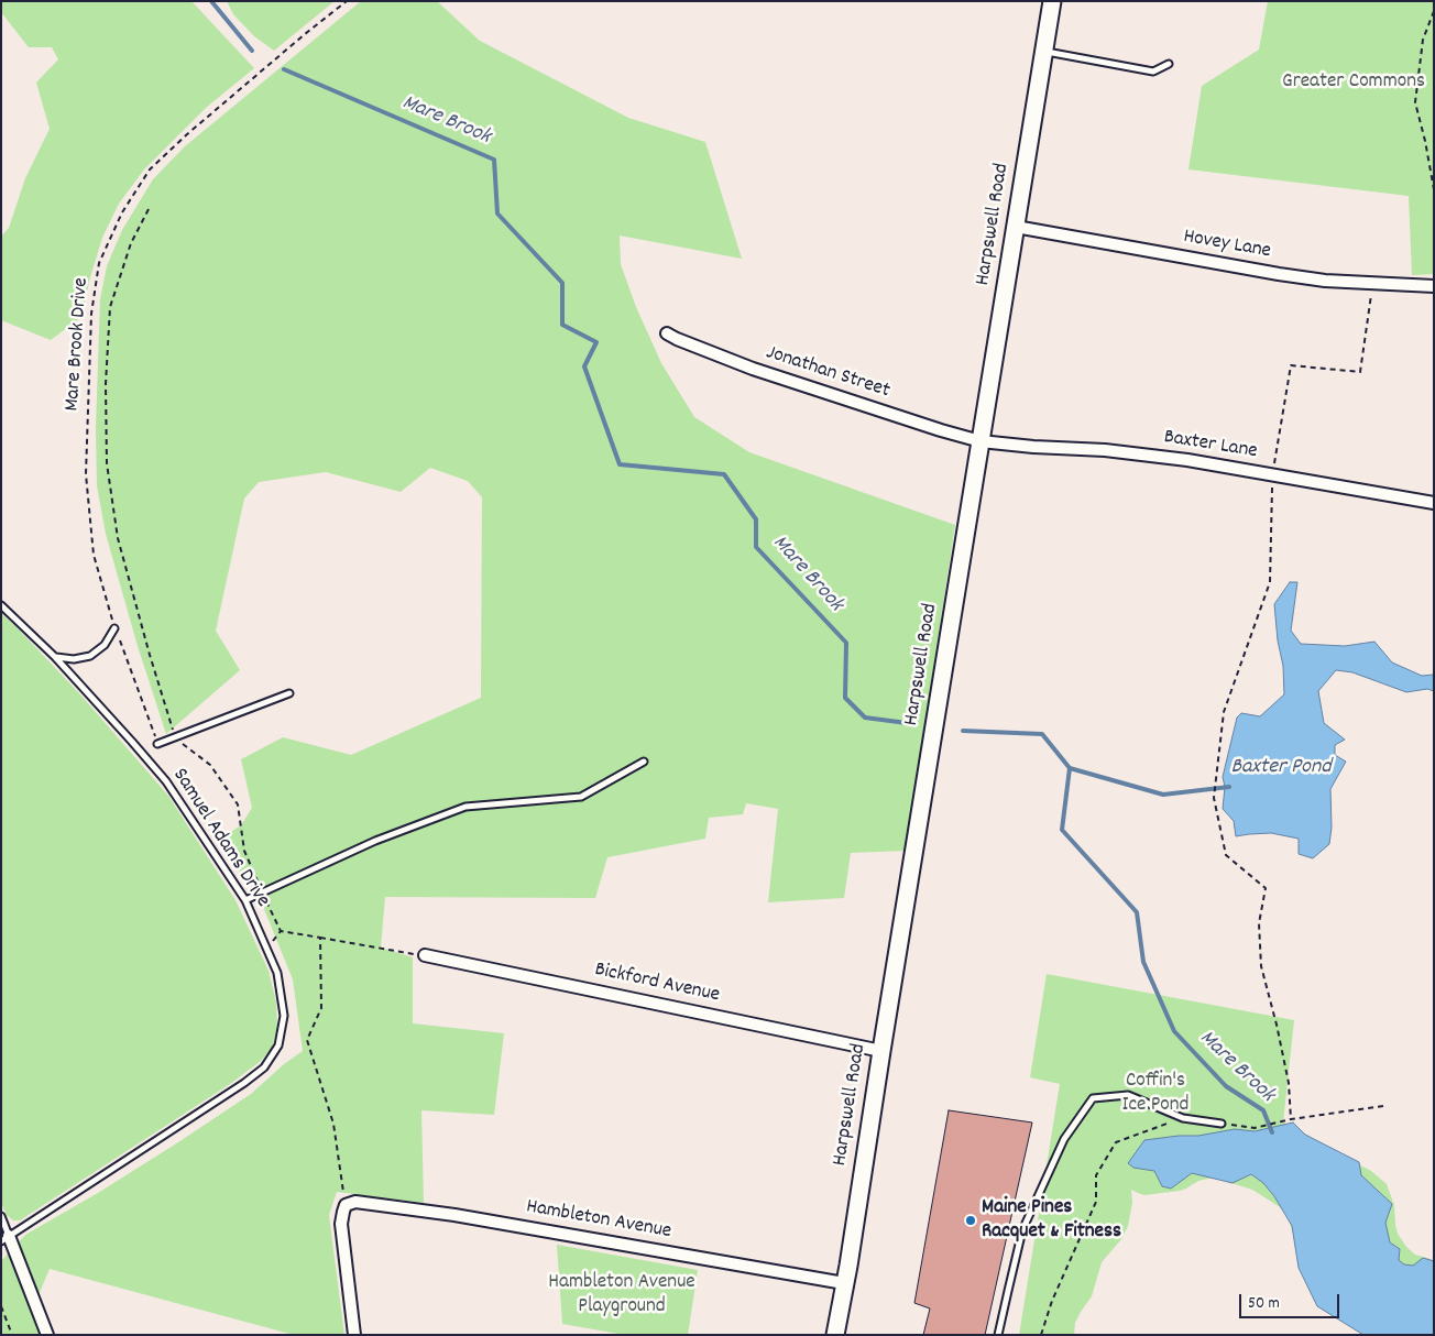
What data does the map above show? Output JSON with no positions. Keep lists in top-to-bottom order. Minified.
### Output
{"streets":{"main road":["Harpswell Road"],"street":["Hovey Lane","Jonathan Street","Baxter Lane","Bickford Avenue","Hambleton Avenue"],"lane":["Samuel Adams Drive"],"path":["Mare Brook Drive"]},"crossings":[["Harpswell Road","Hovey Lane"],["Harpswell Road","Jonathan Street"],["Harpswell Road","Baxter Lane"],["Harpswell Road","Bickford Avenue"],["Harpswell Road","Hambleton Avenue"],["Jonathan Street","Baxter Lane"]],"water":["Mare Brook","Baxter Pond"],"parks":["Greater Commons","Coffin's Ice Pond","Hambleton Avenue Playground"],"places":["Maine Pines Racquet & Fitness"],"scale_bar":"50 m"}
